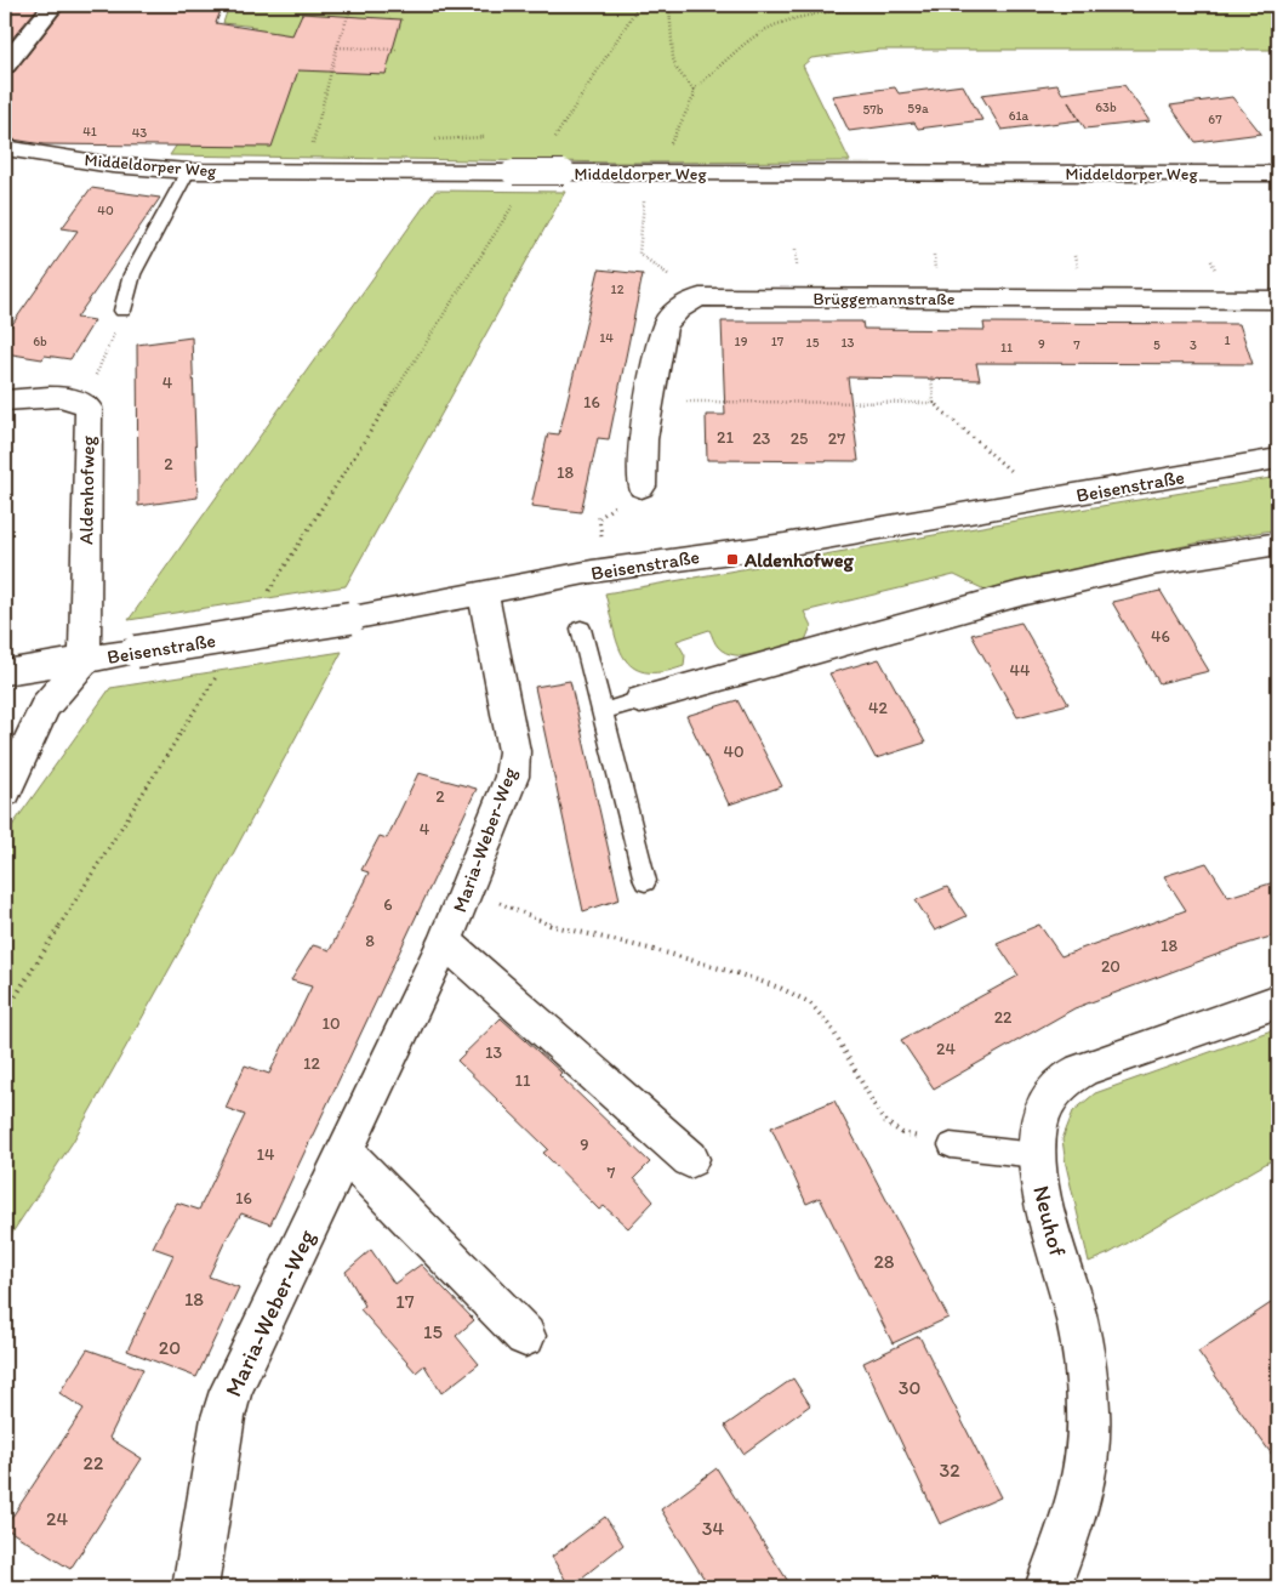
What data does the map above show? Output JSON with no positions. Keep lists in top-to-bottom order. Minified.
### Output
{"streets":{"street":["Middeldorper Weg","Brüggemannstraße","Beisenstraße","Aldenhofweg","Maria-Weber-Weg","Neuhof"]},"crossings":[["Beisenstraße","Aldenhofweg"],["Beisenstraße","Maria-Weber-Weg"]],"places":{"transit":["Aldenhofweg"]},"house_numbers":["63b","59a","57b","61a","67","41","43","40","12","14","1","6b","19","17","15","13","9","7","5","3","11","4","16","21","23","25","27","2","18","46","44","42","40","2","4","6","8","18","20","22","10","24","13","12","11","9","14","7","16","28","18","17","15","20","30","22","32","24","34"]}
